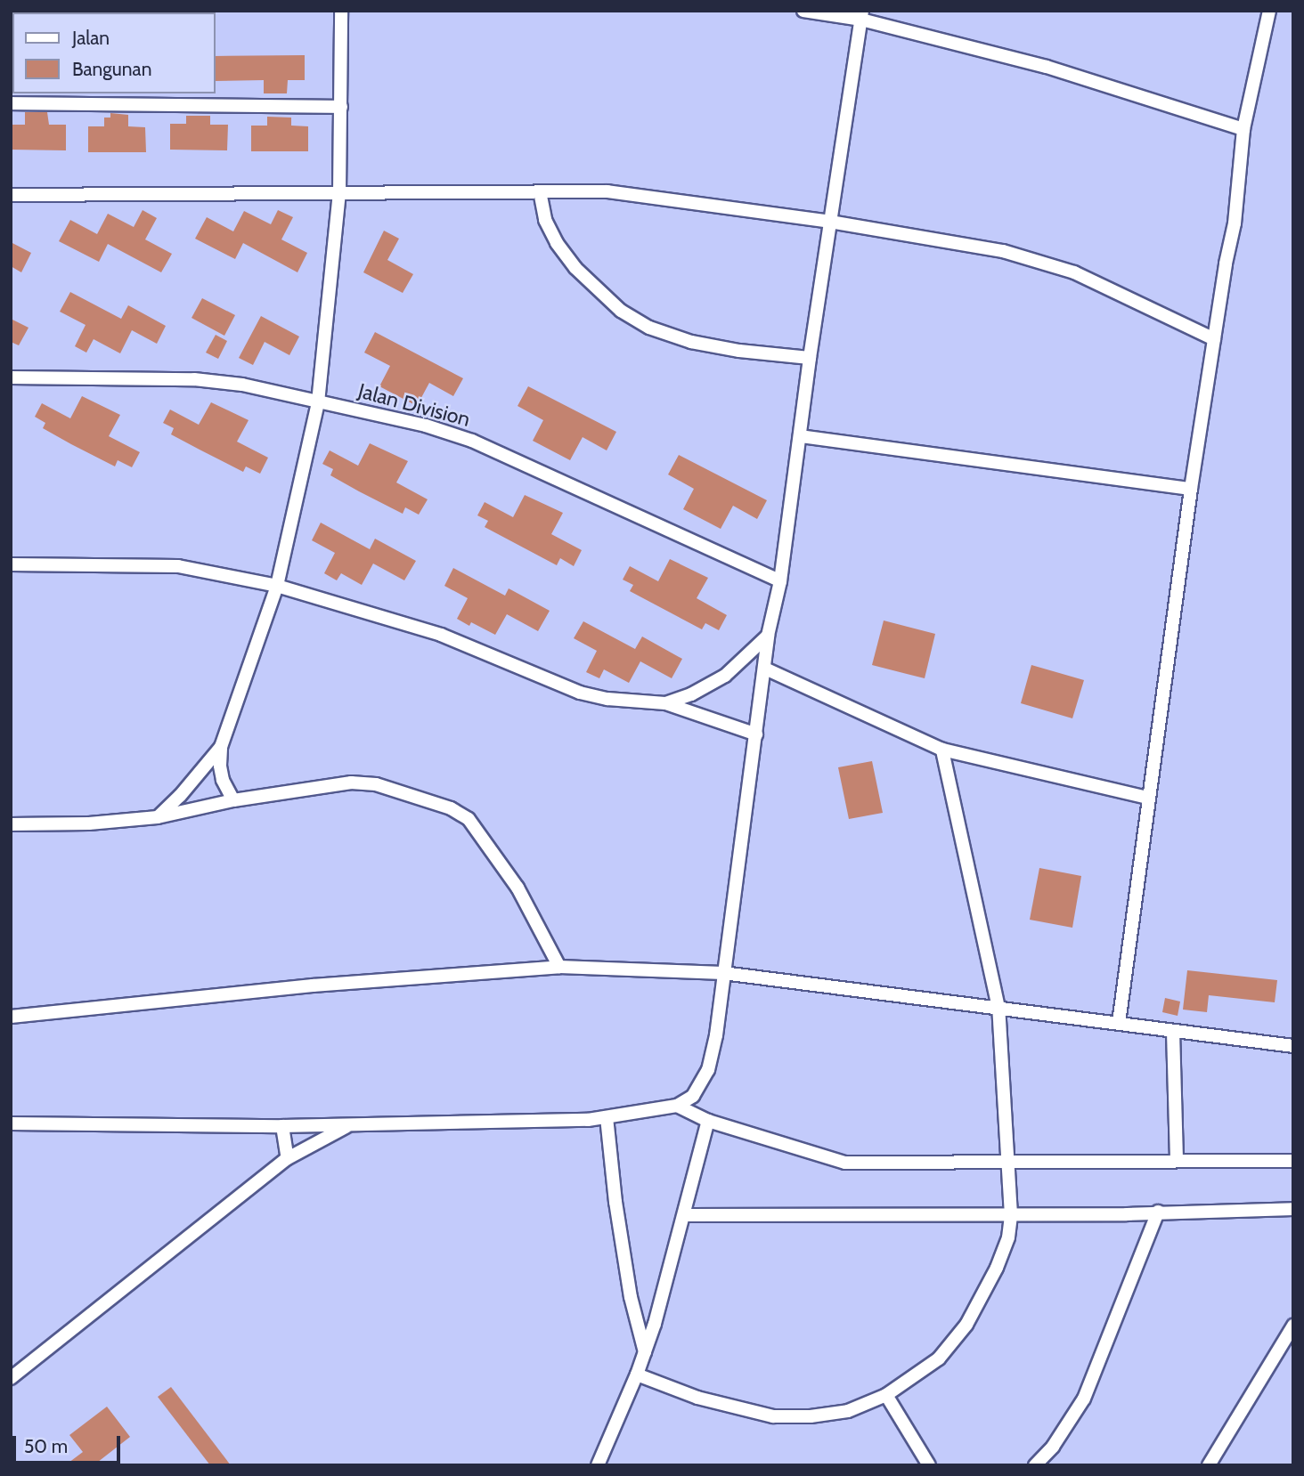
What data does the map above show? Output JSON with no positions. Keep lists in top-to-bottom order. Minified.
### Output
{"streets":{"street":["Jalan Division"]},"legend":["Jalan","Bangunan"],"scale_bar":"50 m"}
